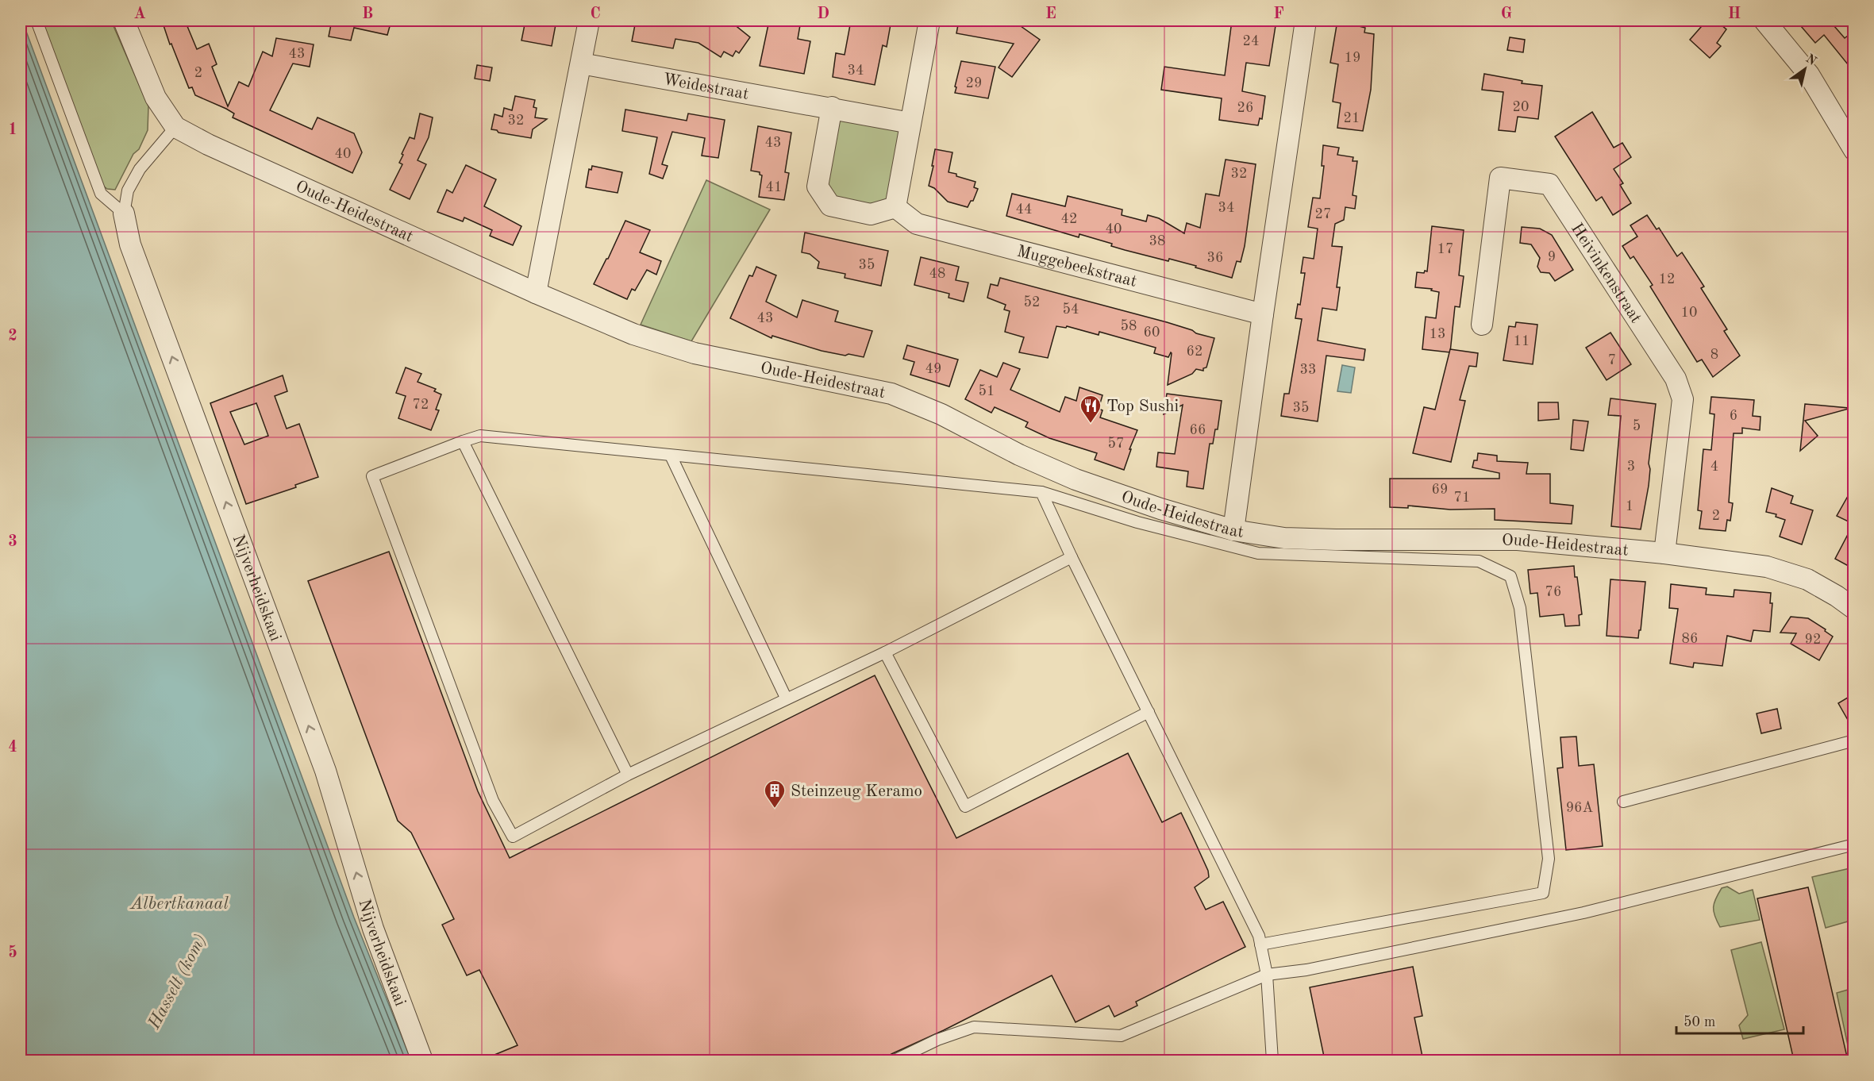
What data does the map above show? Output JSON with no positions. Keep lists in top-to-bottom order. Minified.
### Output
{"streets":{"street":["Weidestraat","Oude-Heidestraat","Muggebeekstraat","Heivinkenstraat","Nijverheidskaai"]},"crossings":[["Oude-Heidestraat","Heivinkenstraat"],["Oude-Heidestraat","Nijverheidskaai"]],"one_way":["Nijverheidskaai"],"water":["Albertkanaal","Hasselt (kom)"],"places":{"restaurant":["Top Sushi"],"building":["Steinzeug Keramo"]},"house_numbers":["24","43","19","34","2","29","20","26","21","32","43","40","32","41","34","44","27","42","40","38","17","9","36","35","48","12","52","54","10","43","58","60","13","11","62","8","7","49","33","51","72","35","6","5","66","57","3","4","69","71","1","2","76","86","92","96A"],"scale_bar":"50 m","north":"top right","grid":{"columns":["A","B","C","D","E","F","G","H"],"rows":["1","2","3","4","5"]}}
